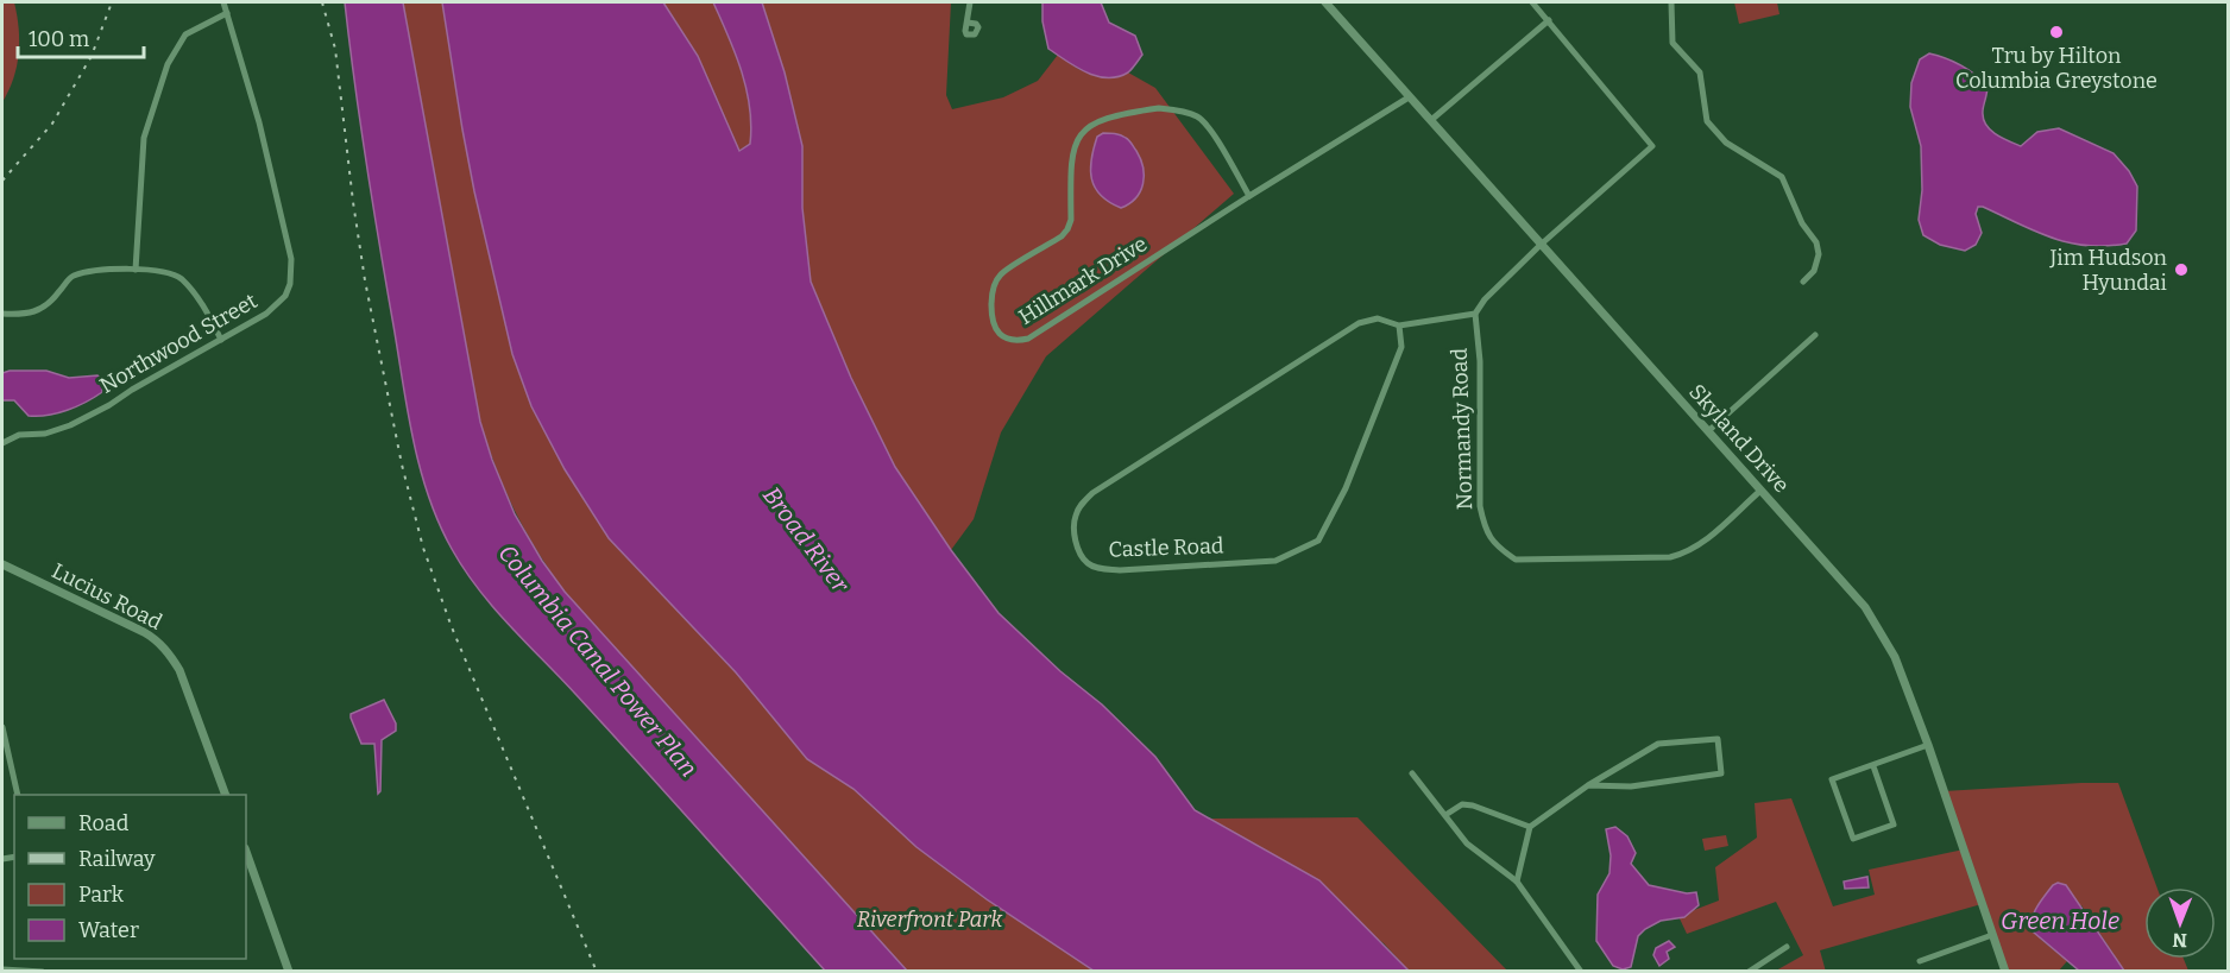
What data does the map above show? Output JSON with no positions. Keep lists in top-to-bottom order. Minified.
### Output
{"streets":{"street":["Hillmark Drive","Northwood Street","Normandy Road","Skyland Drive","Castle Road","Lucius Road"]},"crossings":[["Hillmark Drive","Skyland Drive"],["Normandy Road","Skyland Drive"],["Normandy Road","Castle Road"]],"water":["Broad River","Columbia Canal Power Plan","Green Hole"],"parks":["Riverfront Park"],"places":["Tru by Hilton Columbia Greystone","Jim Hudson Hyundai"],"legend":["Road","Railway","Park","Water"],"scale_bar":"100 m","north":"bottom"}
